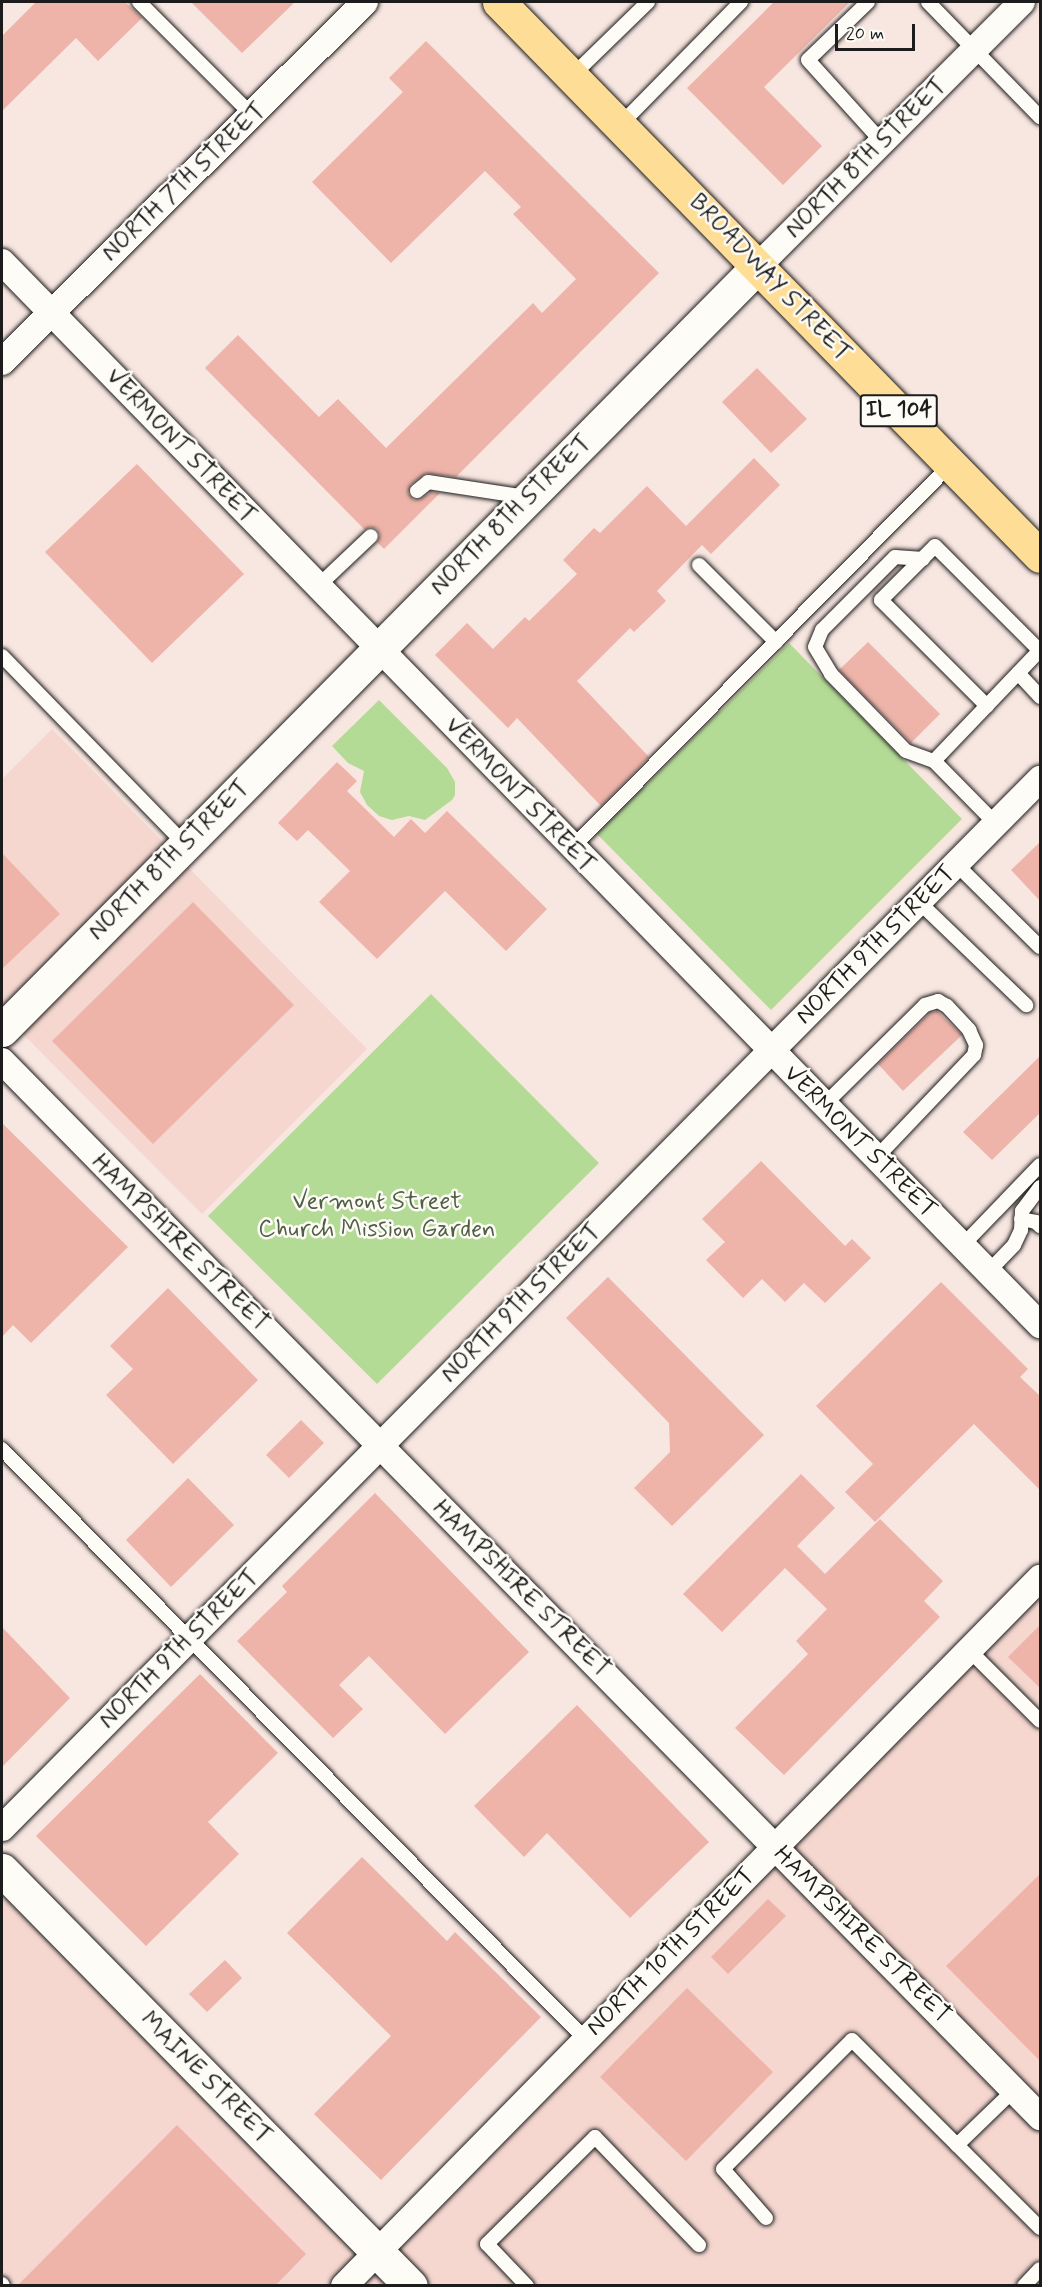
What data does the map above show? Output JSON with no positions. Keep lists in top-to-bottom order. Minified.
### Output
{"streets":{"main road":["BROADWAY STREET","IL 104"],"street":["NORTH 8TH STREET","NORTH 7TH STREET","VERMONT STREET","NORTH 9TH STREET","HAMPSHIRE STREET","NORTH 10TH STREET","MAINE STREET"]},"crossings":[["NORTH 8TH STREET","BROADWAY STREET"],["NORTH 8TH STREET","VERMONT STREET"],["NORTH 7TH STREET","VERMONT STREET"],["VERMONT STREET","NORTH 9TH STREET"],["NORTH 9TH STREET","HAMPSHIRE STREET"],["HAMPSHIRE STREET","NORTH 10TH STREET"],["NORTH 10TH STREET","MAINE STREET"]],"parks":["Vermont Street Church Mission Garden"],"scale_bar":"20 m"}
